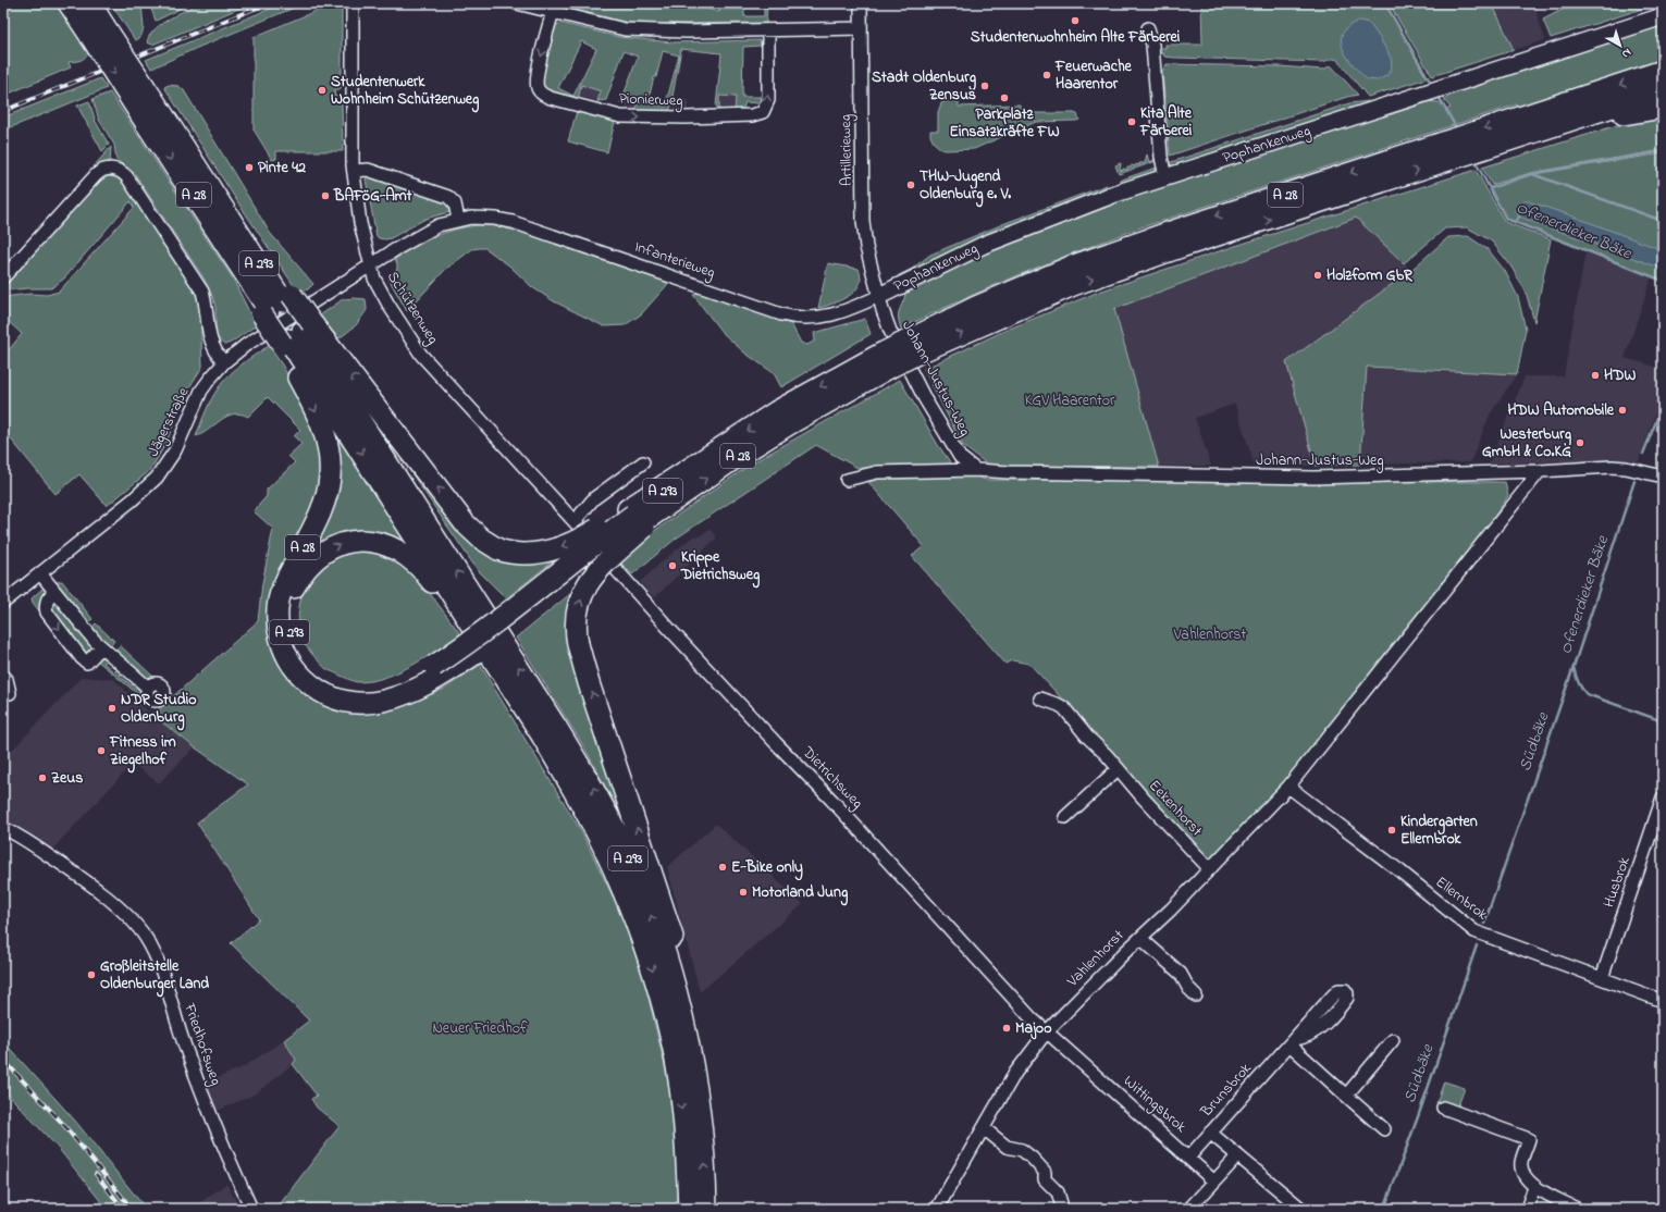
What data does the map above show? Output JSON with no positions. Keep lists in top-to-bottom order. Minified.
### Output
{"streets":{"highway":["A 28","A 293"],"street":["Pionierweg","Pophankenweg","Artillerieweg","Infanterieweg","Schützenweg","Johann-Justus-Weg","Jägerstraße","Dietrichsweg","Eekenhorst","Husbrok","Ellernbrok","Vahlenhorst","Friedhofsweg","Brunsbrok","Wittingsbrok"]},"crossings":[["Pophankenweg","Artillerieweg"],["Pophankenweg","Infanterieweg"],["Pophankenweg","Johann-Justus-Weg"],["Artillerieweg","Infanterieweg"],["Artillerieweg","Johann-Justus-Weg"],["A 28","A 293"],["Infanterieweg","Schützenweg"],["Infanterieweg","Johann-Justus-Weg"],["Infanterieweg","Jägerstraße"],["Schützenweg","Jägerstraße"],["Schützenweg","Dietrichsweg"],["Johann-Justus-Weg","Vahlenhorst"],["Dietrichsweg","Vahlenhorst"],["Dietrichsweg","Wittingsbrok"],["Eekenhorst","Vahlenhorst"],["Husbrok","Ellernbrok"],["Ellernbrok","Vahlenhorst"],["Vahlenhorst","Wittingsbrok"],["Brunsbrok","Wittingsbrok"]],"water":["Ofenerdieker Bäke","Südbäke"],"parks":["KGV Haarentor","Vahlenhorst","Neuer Friedhof"],"places":["Studentenwohnheim Alte Färberei","Feuerwache Haarentor","Stadt Oldenburg Zensus","Studentenwerk Wohnheim Schützenweg","Parkplatz Einsatzkräfte FW","Kita Alte Färberei","Pinte 42","THW-Jugend Oldenburg e. V.","BAFöG-Amt","Holzform GbR","HDW","HDW Automobile","Westerburg GmbH & Co.KG","Krippe Dietrichsweg","NDR Studio Oldenburg","Fitness im Ziegelhof","Zeus","Kindergarten Ellernbrok","E-Bike only","Motorland Jung","Großleitstelle Oldenburger Land","Majoo"],"north":"bottom right"}
